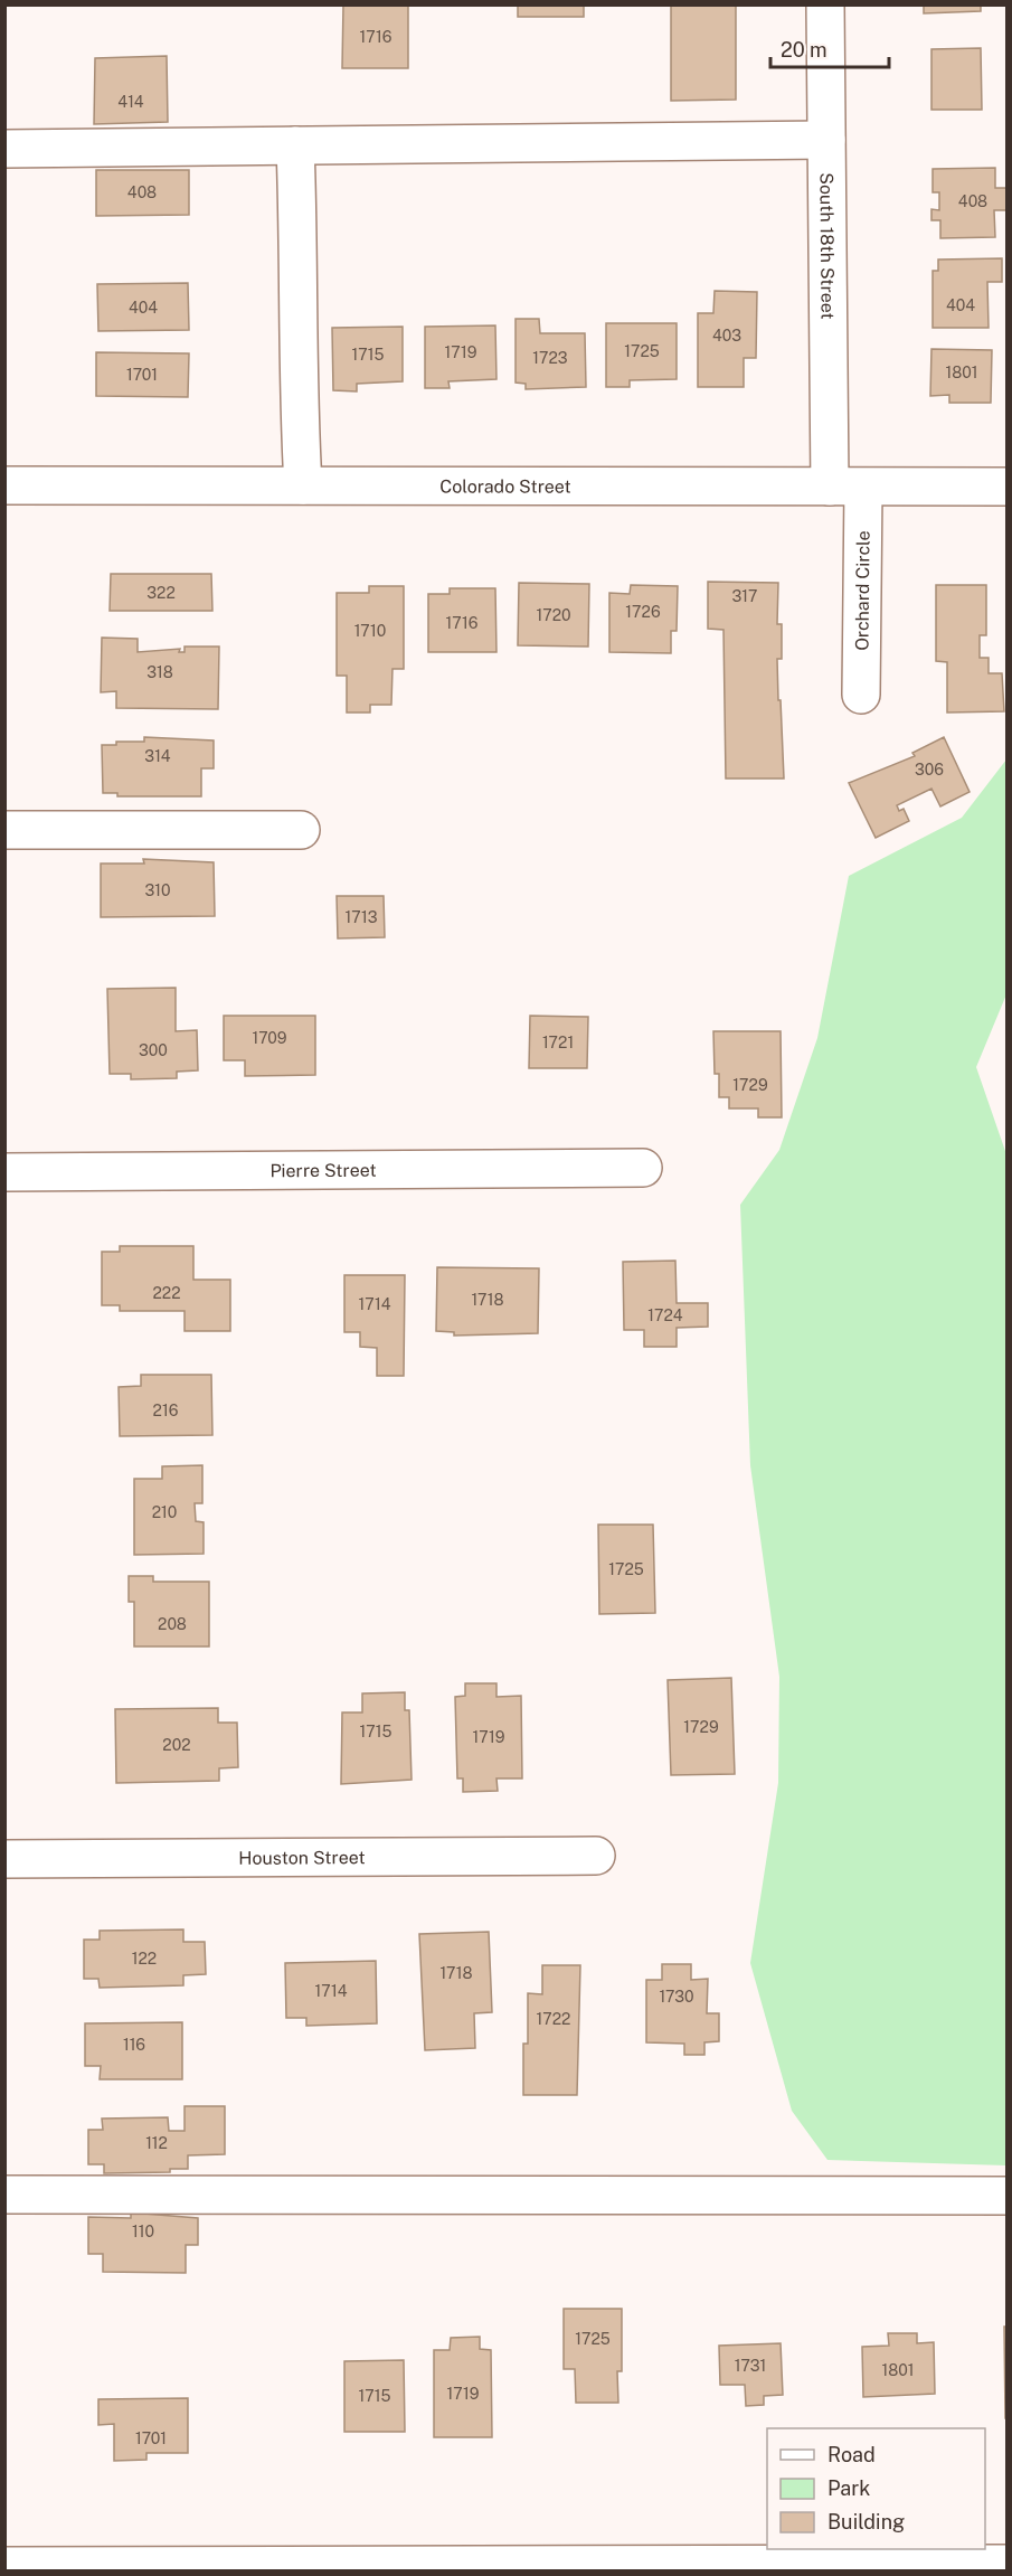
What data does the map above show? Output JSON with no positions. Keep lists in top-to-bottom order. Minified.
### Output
{"streets":{"street":["South 18th Street","Colorado Street","Orchard Circle","Pierre Street","Houston Street"]},"crossings":[["South 18th Street","Colorado Street"],["South 18th Street","Orchard Circle"],["Colorado Street","Orchard Circle"]],"house_numbers":["1716","414","408","408","404","404","403","1725","1719","1715","1723","1801","1701","322","317","1726","1720","1716","1710","318","314","306","310","1713","1709","1721","300","1729","222","1718","1714","1724","216","210","1725","208","1729","1715","1719","202","122","1718","1714","1730","1722","116","112","110","1725","1731","1801","1719","1715","1701"],"legend":["Road","Park","Building"],"scale_bar":"20 m"}
